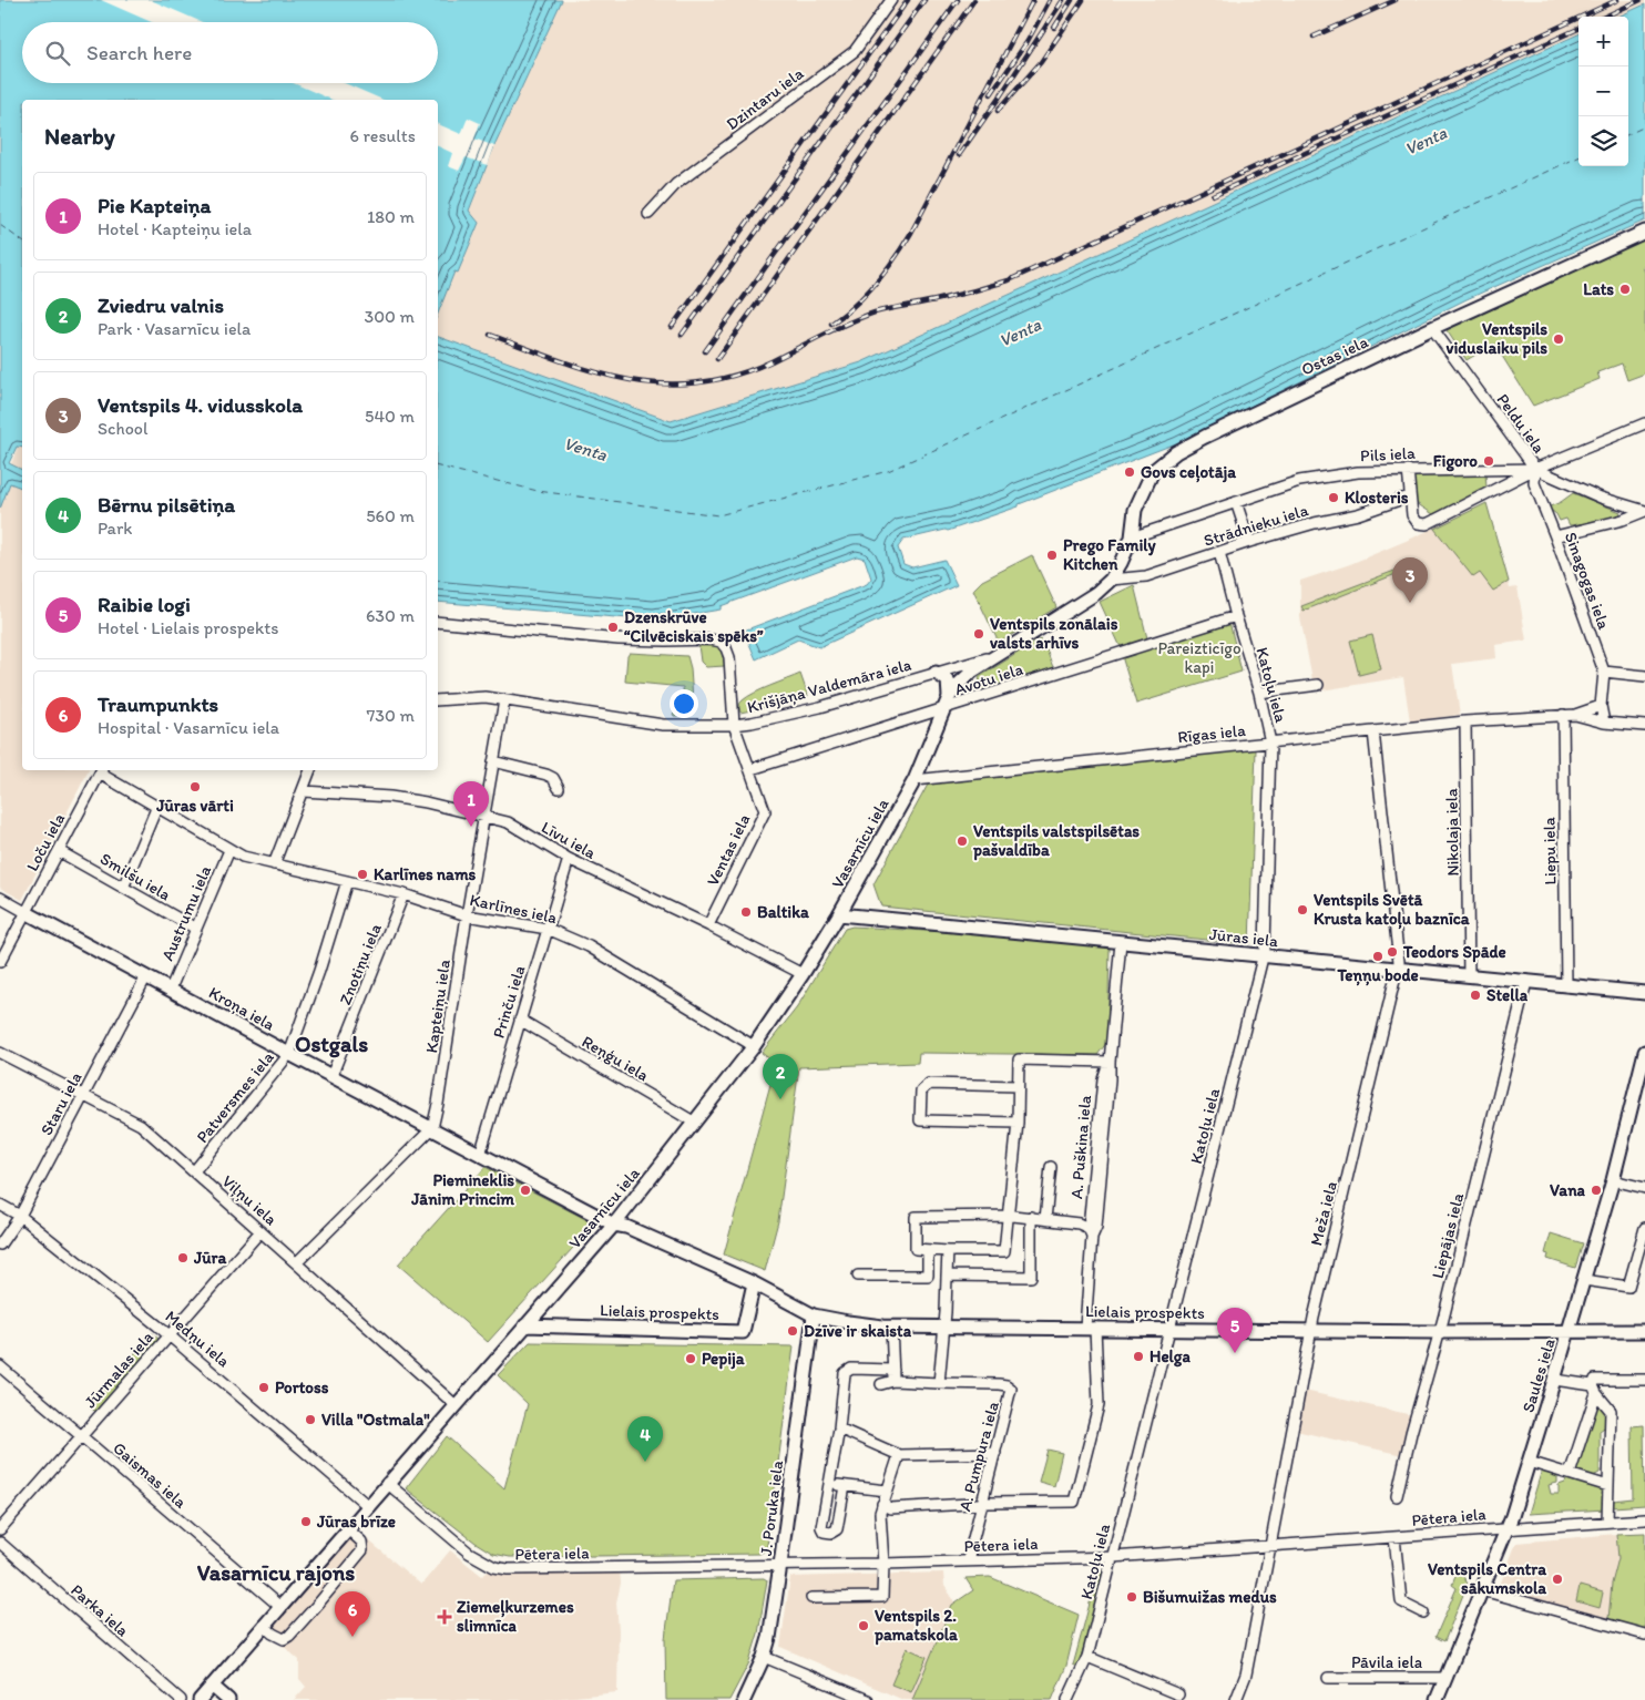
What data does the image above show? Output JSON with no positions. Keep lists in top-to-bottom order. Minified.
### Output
{"streets":{"street":["Dzintaru iela","Ostas iela","Peldu iela","Pils iela","Strādnieku iela","Sinagogas iela","Avotu iela","Katoļu iela","Krišjāņa Valdemāra iela","Rīgas iela","Nikolaja iela","Līvu iela","Loču iela","Vasarnīcu iela","Ventas iela","Liepu iela","Smilšu iela","Karlīnes iela","Austrumu iela","Jūras iela","Znotiņu iela","Prinču iela","Kapteiņu iela","Kroņa iela","Reņģu iela","Patversmes iela","Staru iela","A. Puškina iela","Viļņu iela","Meža iela","Liepājas iela","Lielais prospekts","Medņu iela","Jūrmalas iela","Saules iela","A. Pumpura iela","Gaismas iela","J. Poruka iela","Pētera iela","Parka iela","Pāvila iela"]},"crossings":[["Ostas iela","Peldu iela"],["Ostas iela","Pils iela"],["Ostas iela","Strādnieku iela"],["Peldu iela","Pils iela"],["Peldu iela","Sinagogas iela"],["Pils iela","Sinagogas iela"],["Strādnieku iela","Katoļu iela"],["Sinagogas iela","Rīgas iela"],["Avotu iela","Katoļu iela"],["Avotu iela","Vasarnīcu iela"],["Avotu iela","Ventas iela"],["Katoļu iela","Rīgas iela"],["Katoļu iela","Jūras iela"],["Katoļu iela","Lielais prospekts"],["Katoļu iela","Pētera iela"],["Krišjāņa Valdemāra iela","Vasarnīcu iela"],["Krišjāņa Valdemāra iela","Ventas iela"],["Krišjāņa Valdemāra iela","Kapteiņu iela"],["Rīgas iela","Nikolaja iela"],["Rīgas iela","Vasarnīcu iela"],["Rīgas iela","Liepu iela"],["Rīgas iela","Meža iela"],["Nikolaja iela","Jūras iela"],["Līvu iela","Vasarnīcu iela"],["Līvu iela","Ventas iela"],["Līvu iela","Prinču iela"],["Līvu iela","Kapteiņu iela"],["Loču iela","Smilšu iela"],["Loču iela","Karlīnes iela"],["Loču iela","Kroņa iela"],["Vasarnīcu iela","Karlīnes iela"],["Vasarnīcu iela","Jūras iela"],["Vasarnīcu iela","Kroņa iela"],["Vasarnīcu iela","Reņģu iela"],["Vasarnīcu iela","Viļņu iela"],["Vasarnīcu iela","Lielais prospekts"],["Vasarnīcu iela","Medņu iela"],["Vasarnīcu iela","Gaismas iela"],["Vasarnīcu iela","Pētera iela"],["Liepu iela","Jūras iela"],["Smilšu iela","Austrumu iela"],["Karlīnes iela","Austrumu iela"],["Karlīnes iela","Znotiņu iela"],["Karlīnes iela","Prinču iela"],["Karlīnes iela","Kapteiņu iela"],["Karlīnes iela","Patversmes iela"],["Austrumu iela","Kroņa iela"],["Jūras iela","A. Puškina iela"],["Jūras iela","Meža iela"],["Jūras iela","Liepājas iela"],["Znotiņu iela","Kroņa iela"],["Prinču iela","Kroņa iela"],["Prinču iela","Reņģu iela"],["Kapteiņu iela","Kroņa iela"],["Kroņa iela","Patversmes iela"],["Kroņa iela","Staru iela"],["Kroņa iela","Lielais prospekts"],["Patversmes iela","Viļņu iela"],["Staru iela","Viļņu iela"],["Staru iela","Medņu iela"],["A. Puškina iela","Lielais prospekts"],["A. Puškina iela","A. Pumpura iela"],["Viļņu iela","Jūrmalas iela"],["Meža iela","Lielais prospekts"],["Meža iela","Pētera iela"],["Liepājas iela","Lielais prospekts"],["Lielais prospekts","Saules iela"],["Lielais prospekts","J. Poruka iela"],["Medņu iela","Jūrmalas iela"],["Jūrmalas iela","Gaismas iela"],["Saules iela","Pētera iela"],["Saules iela","Pāvila iela"],["A. Pumpura iela","Pētera iela"],["J. Poruka iela","Pētera iela"]],"districts":["Ostgals","Vasarnīcu rajons"],"water":["Venta"],"parks":["Pareizticīgo kapi"],"places":{"other":["Lats","Ventspils viduslaiku pils","Figoro","Govs ceļotāja","Klosteris","Prego Family Kitchen","Dzenskrūve “Cilvēciskais spēks”","Ventspils zonālais valsts arhīvs","Jūras vārti","Ventspils valstspilsētas pašvaldība","Karlīnes nams","Ventspils Svētā Krusta katoļu baznīca","Baltika","Teodors Spāde","Teņņu bode","Stella","Piemineklis Jānim Princim","Vana","Jūra","Dzīve ir skaista","Helga","Pepija","Portoss","Villa \"Ostmala\"","Jūras brīze","Ventspils Centra sākumskola","Bišumuižas medus","Ventspils 2. pamatskola"],"health":["Ziemeļkurzemes slimnīca"]},"page":{"map_buttons":["+","−"],"search":"Search here","heading":["Nearby","6 results"],"list":[{"mark":"1","name":"Pie Kapteiņa","note":"Hotel · Kapteiņu iela","value":"180 m"},{"mark":"2","name":"Zviedru valnis","note":"Park · Vasarnīcu iela","value":"300 m"},{"mark":"3","name":"Ventspils 4. vidusskola","note":"School","value":"540 m"},{"mark":"4","name":"Bērnu pilsētiņa","note":"Park","value":"560 m"},{"mark":"5","name":"Raibie logi","note":"Hotel · Lielais prospekts","value":"630 m"},{"mark":"6","name":"Traumpunkts","note":"Hospital · Vasarnīcu iela","value":"730 m"}],"pins":["3","1","2","5","4","6"]}}
